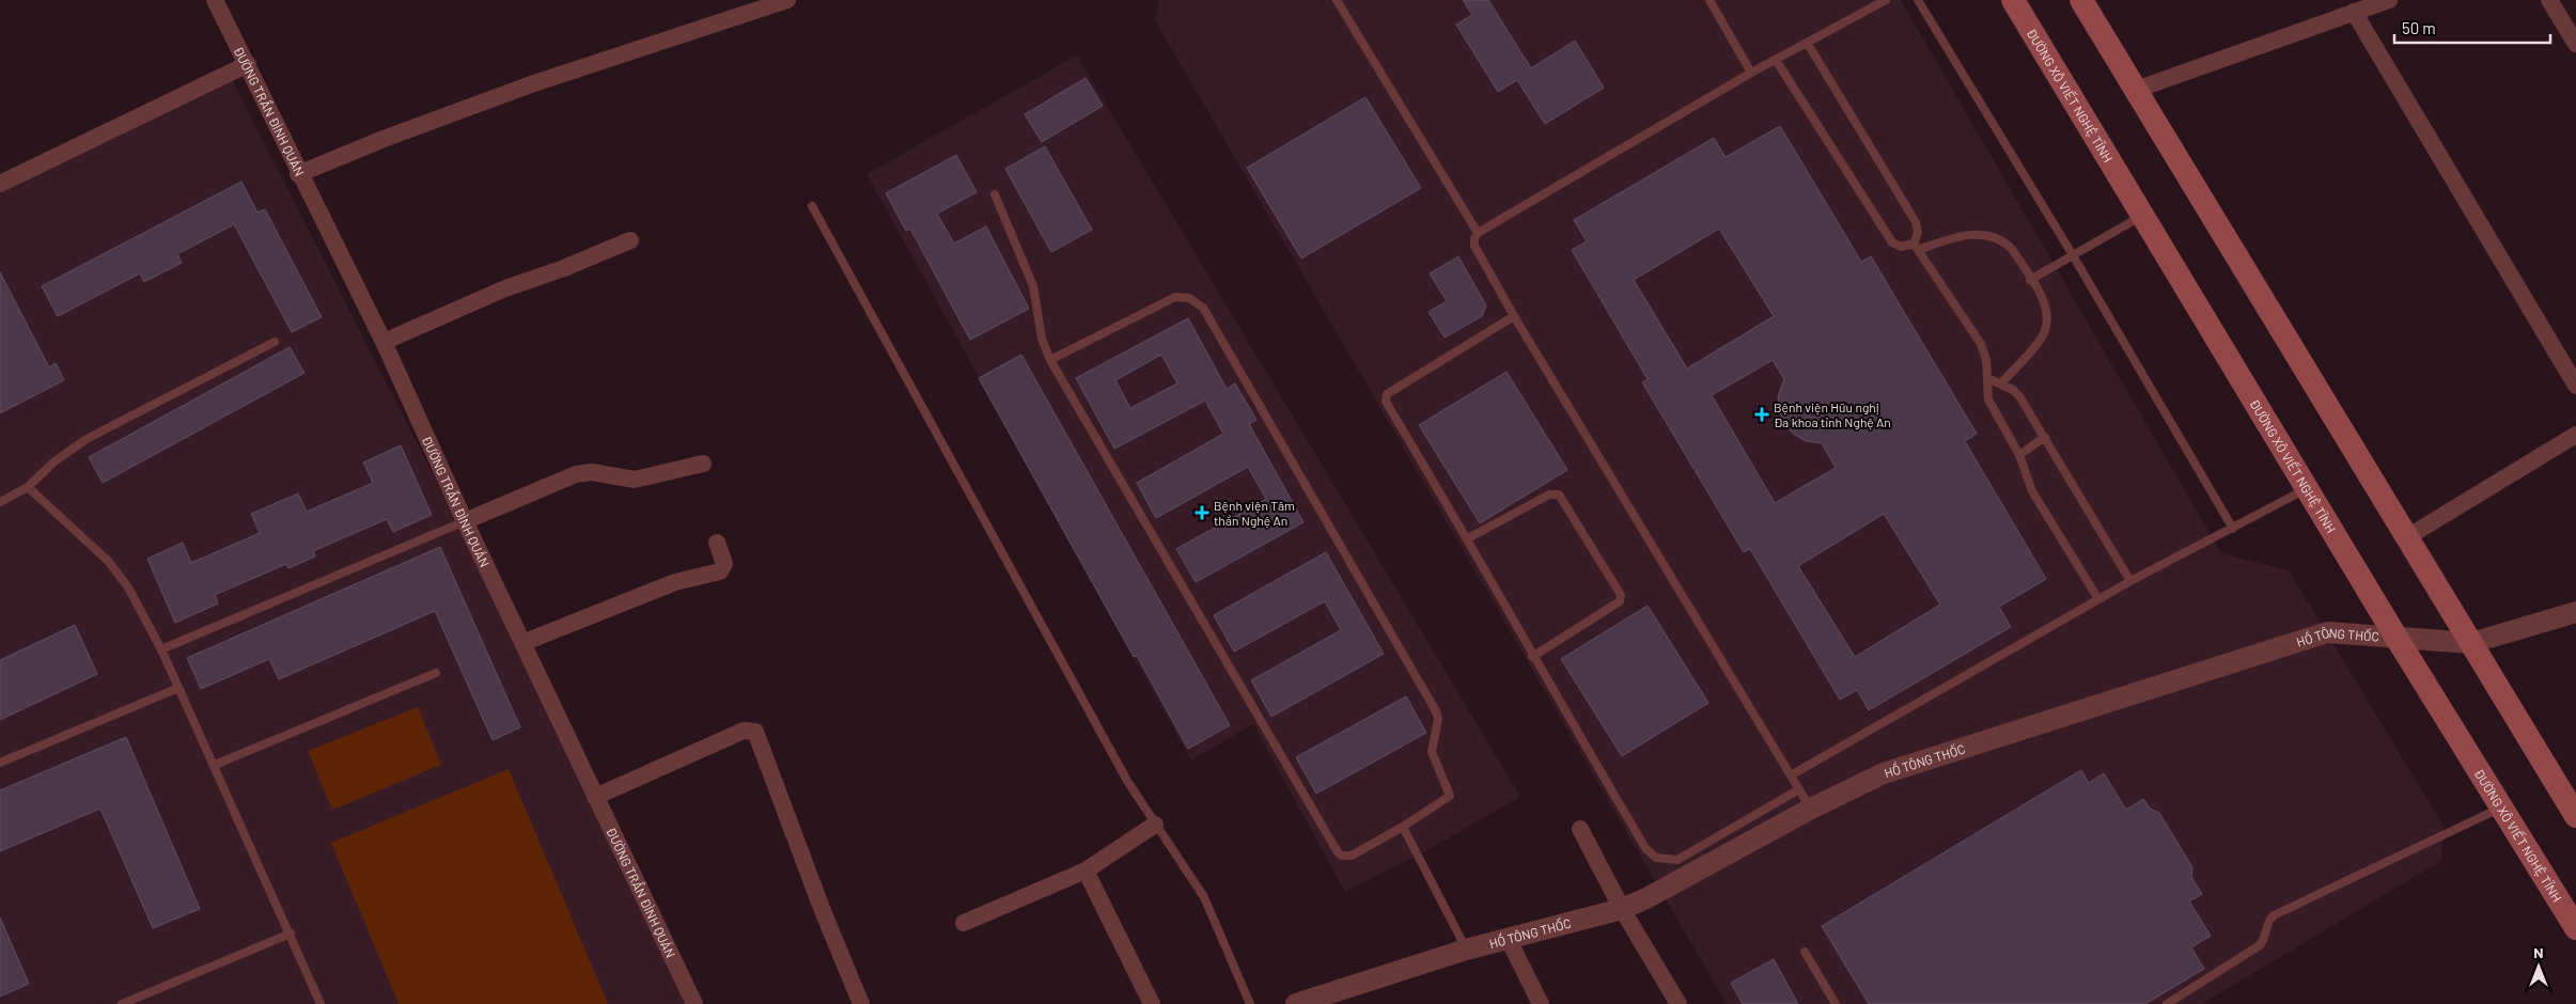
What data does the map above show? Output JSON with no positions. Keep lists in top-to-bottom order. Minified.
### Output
{"streets":{"main road":["ĐƯỜNG XÔ VIẾT NGHỆ TĨNH"],"street":["ĐƯỜNG TRẦN ĐÌNH QUÁN","HỒ TÔNG THỐC"]},"crossings":[["ĐƯỜNG XÔ VIẾT NGHỆ TĨNH","HỒ TÔNG THỐC"]],"places":{"health":["Bệnh viện Hữu nghị Đa khoa tỉnh Nghệ An","Bệnh viện Tâm thần Nghệ An"]},"scale_bar":"50 m","north":"top"}
